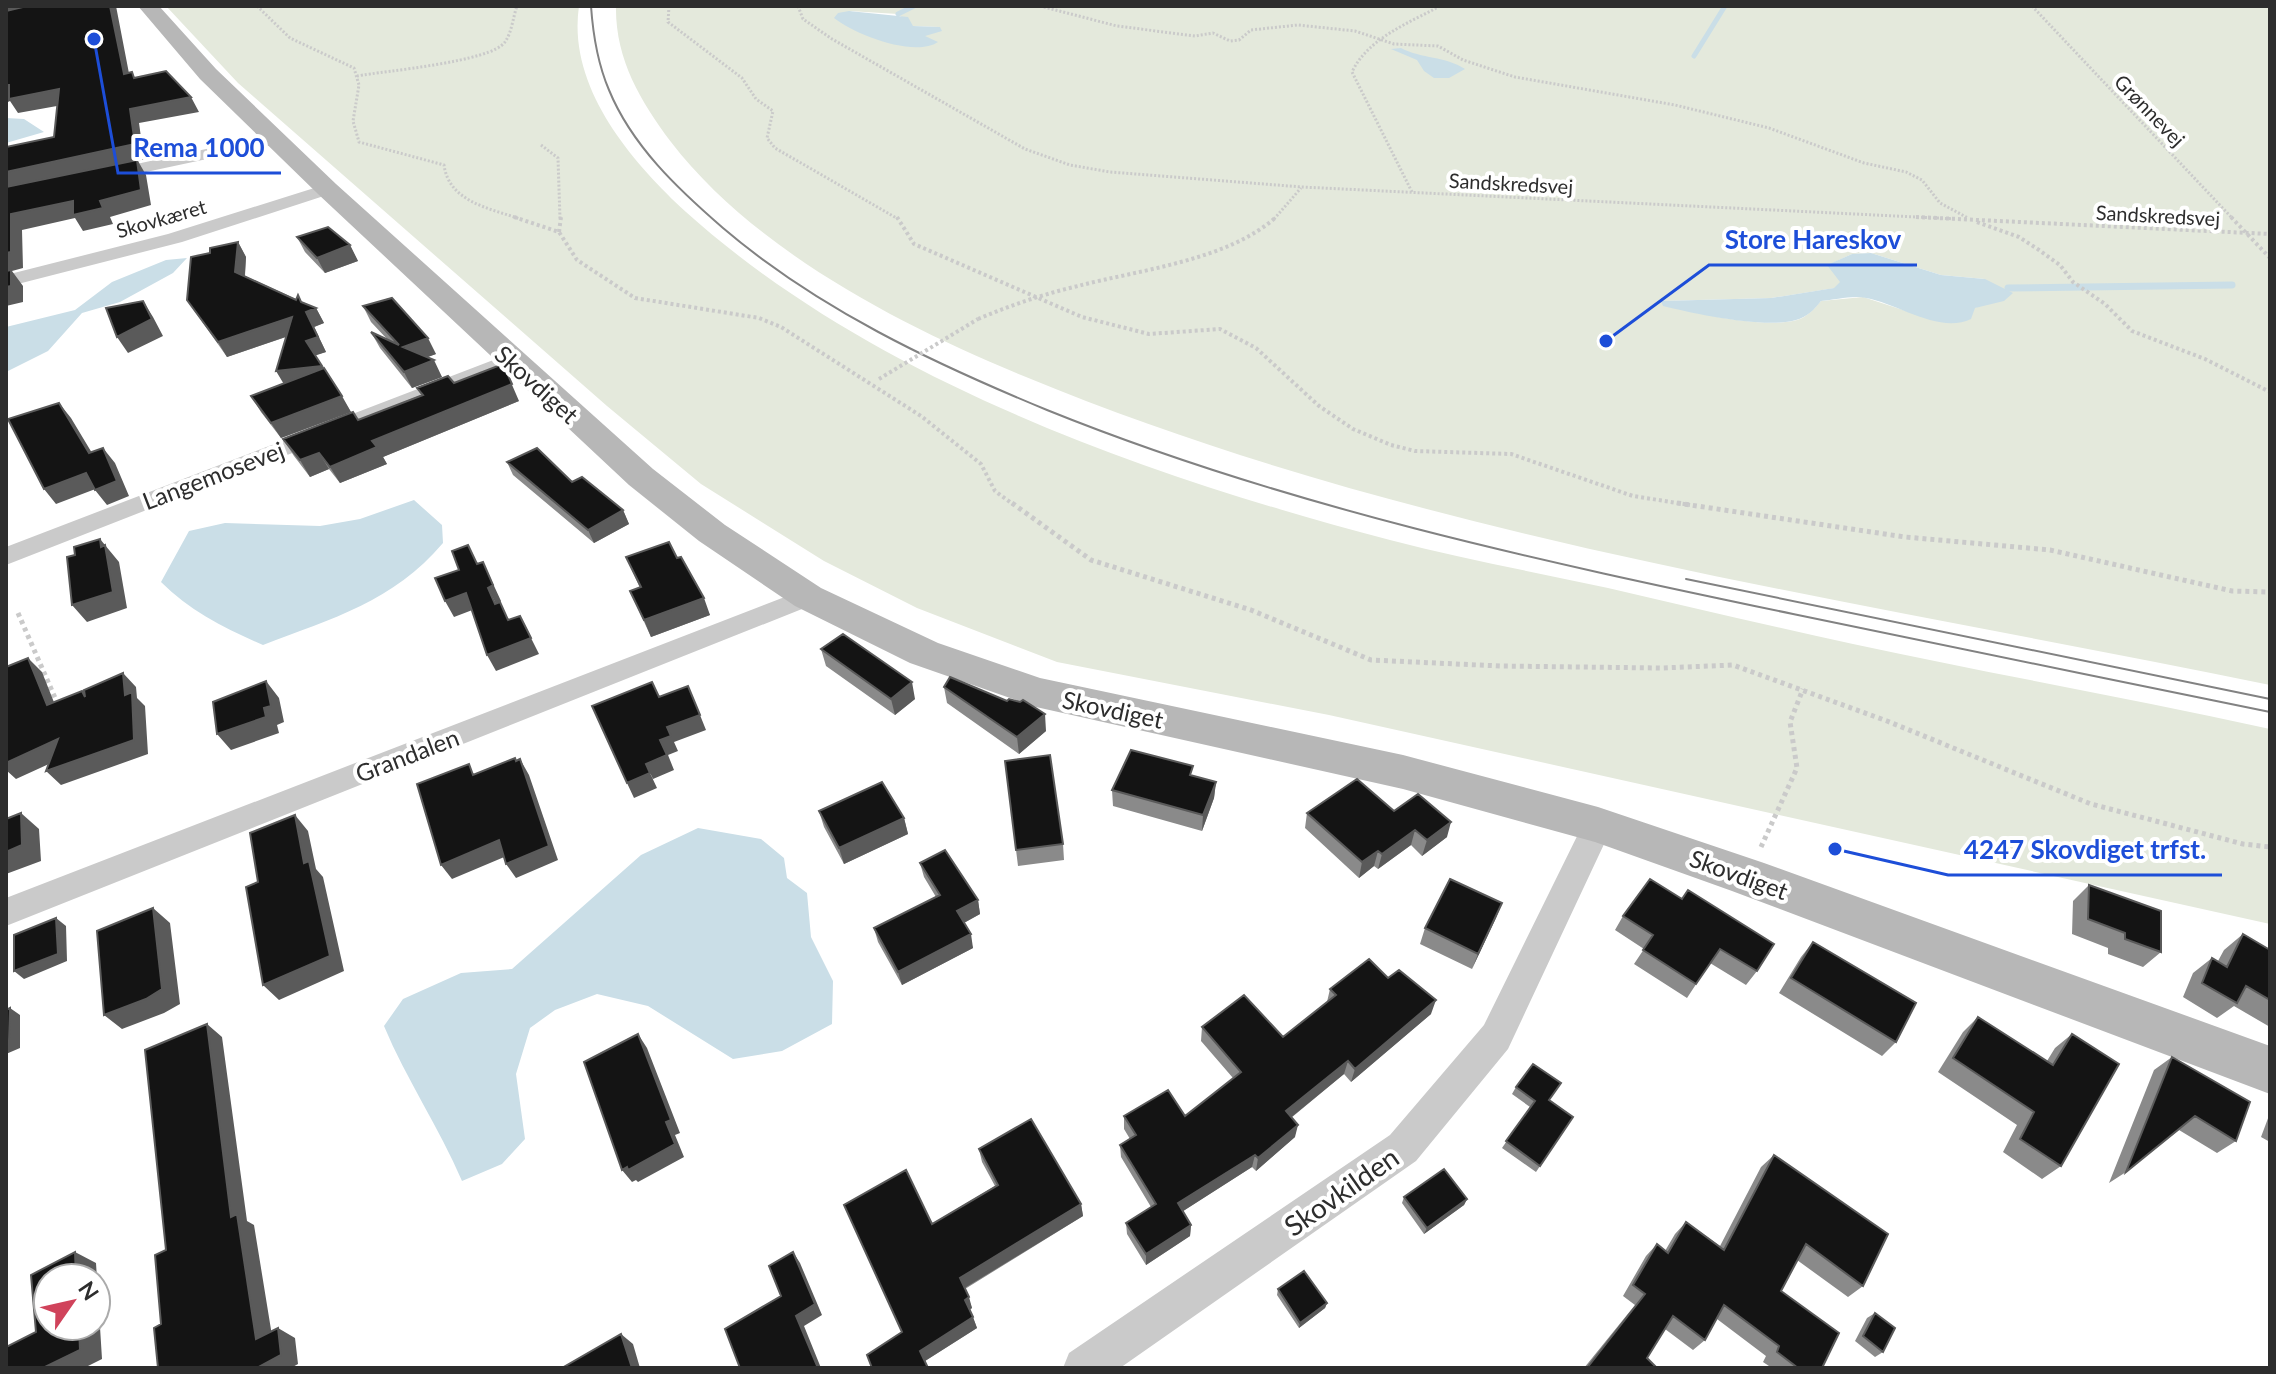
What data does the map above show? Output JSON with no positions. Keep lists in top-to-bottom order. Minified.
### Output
{"streets":{"street":["Skovkæret","Skovdiget","Langemosevej","Grandalen","Skovkilden"],"path":["Grønnevej","Sandskredsvej"]},"crossings":[["Grønnevej","Sandskredsvej"],["Skovkæret","Skovdiget"],["Skovdiget","Langemosevej"],["Skovdiget","Grandalen"],["Skovdiget","Skovkilden"]],"places":["Rema 1000","Store Hareskov","4247 Skovdiget trfst."],"north":"top right"}
